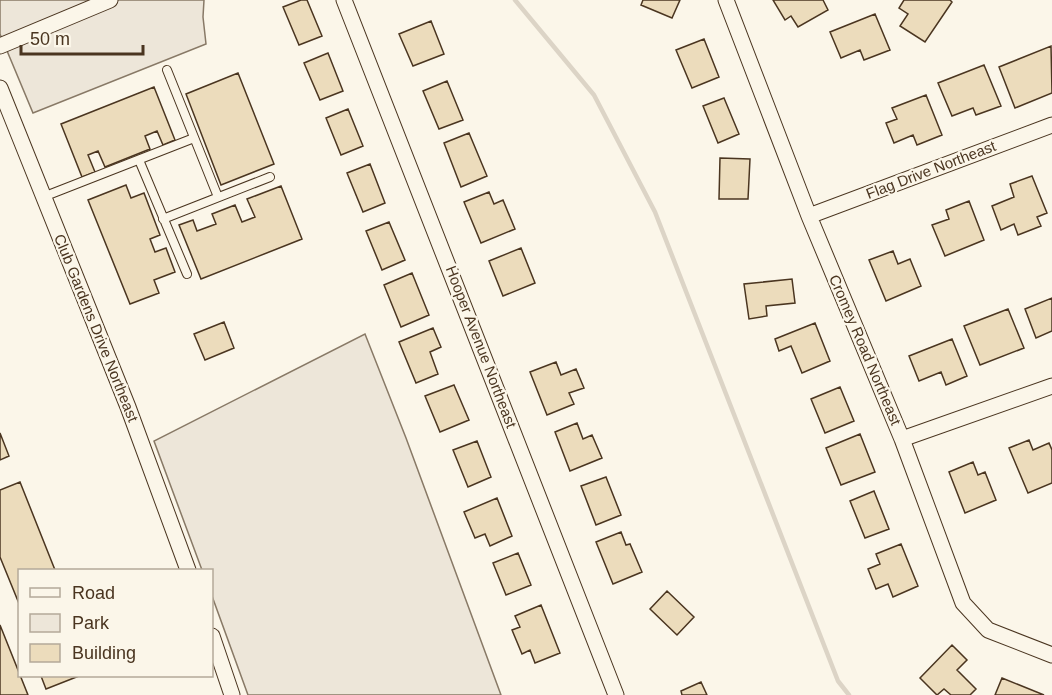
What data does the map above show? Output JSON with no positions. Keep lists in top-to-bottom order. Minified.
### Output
{"streets":{"street":["Flag Drive Northeast","Club Gardens Drive Northeast","Hooper Avenue Northeast","Cromey Road Northeast"]},"crossings":[["Flag Drive Northeast","Cromey Road Northeast"]],"legend":["Road","Park","Building"],"scale_bar":"50 m"}
